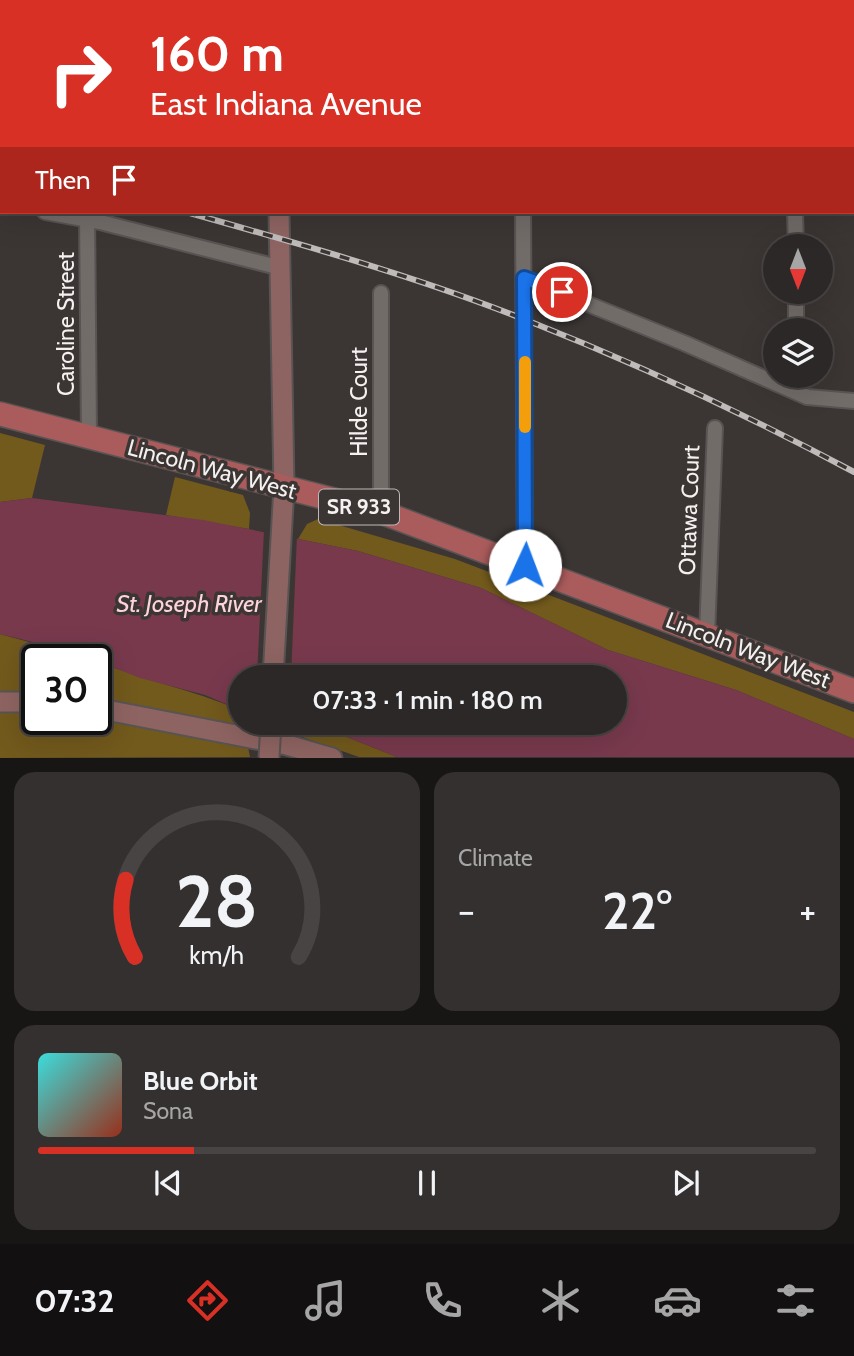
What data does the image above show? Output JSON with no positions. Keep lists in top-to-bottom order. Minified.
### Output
{"streets":{"main road":["Lincoln Way West","SR 933"],"street":["Caroline Street","Hilde Court","Ottawa Court"]},"crossings":[["Caroline Street","Lincoln Way West"],["Hilde Court","Lincoln Way West"],["Lincoln Way West","Ottawa Court"]],"water":["St. Joseph River"],"north":"bottom","page":{"turn":["160 m","East Indiana Avenue"],"then":"Then","limit":"30","trip":"07:33 · 1 min · 180 m","tile":"Climate","heat":["−","22°","+"],"song":["Blue Orbit","Sona"],"tabs":"07:32","gauge":["28","km/h"]}}
